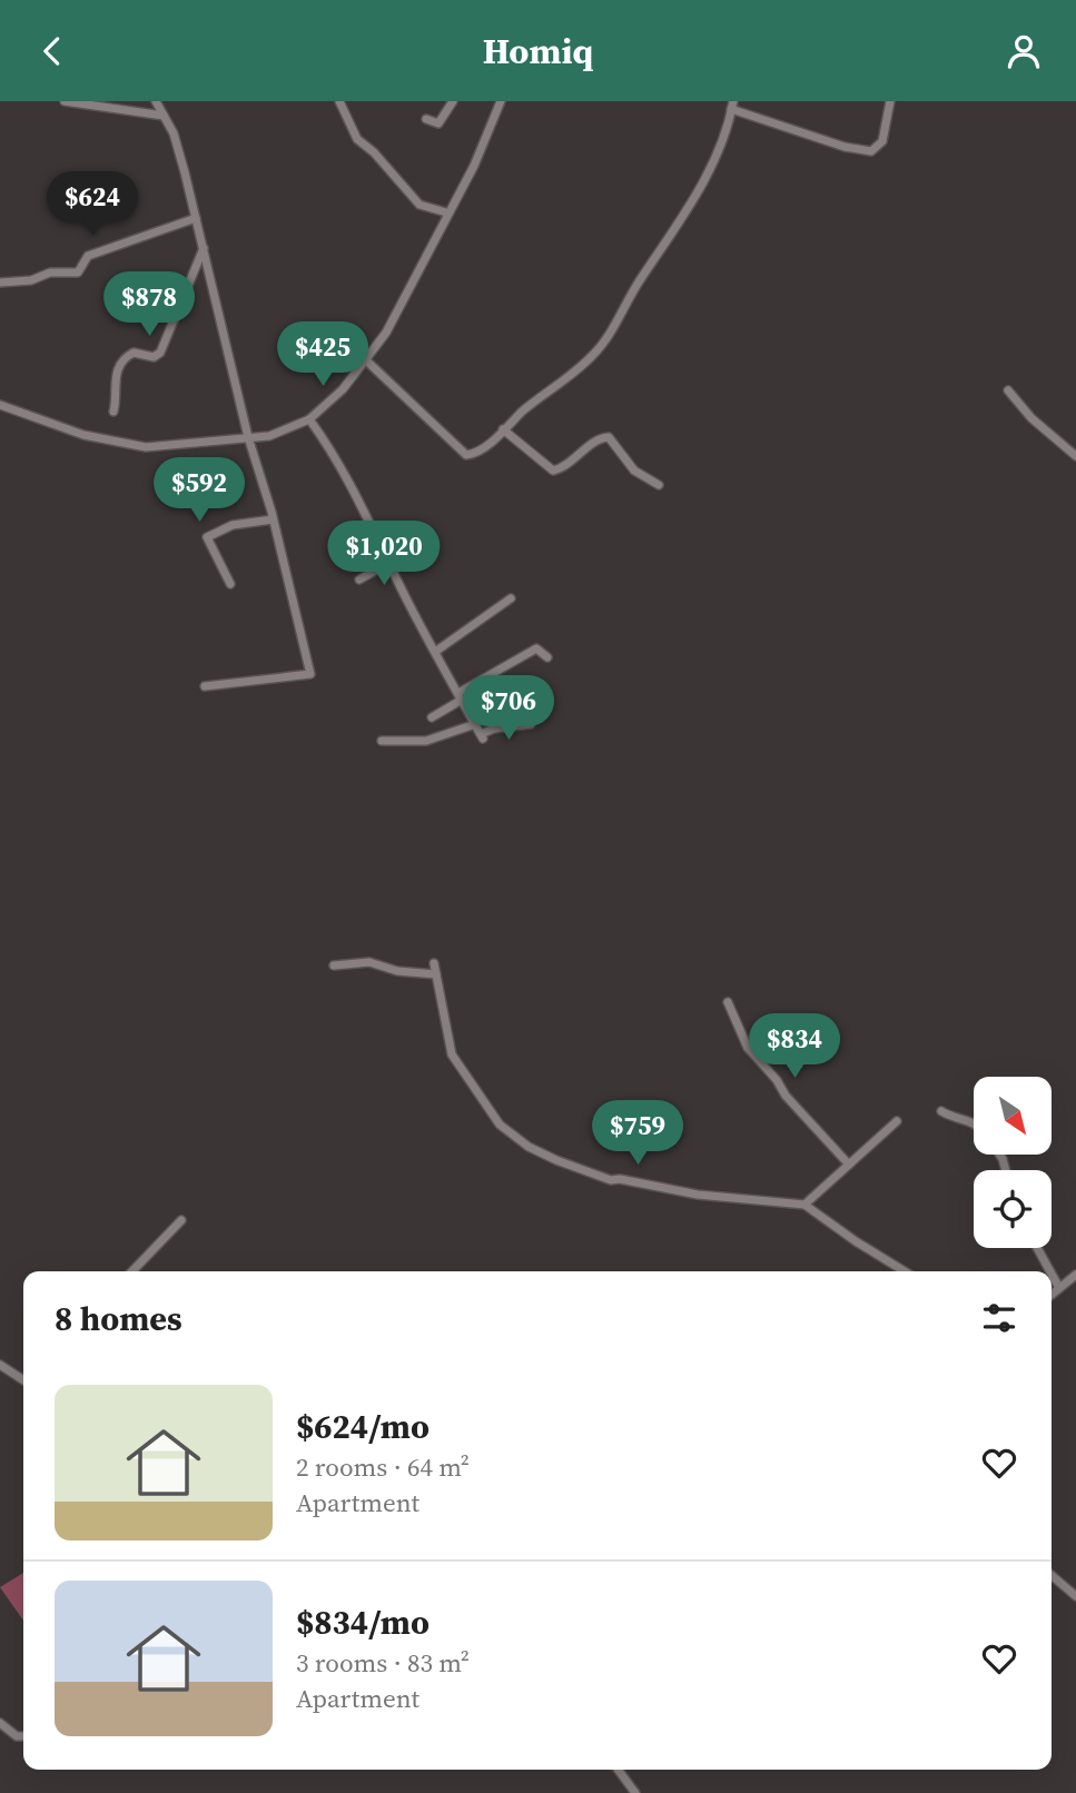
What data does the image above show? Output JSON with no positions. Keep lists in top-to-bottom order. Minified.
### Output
{"north":"bottom right","page":{"header":"Homiq","price":["$624","$878","$425","$592","$1,020","$706","$834","$759"],"heading":"8 homes","list":[{"name":"$624/mo","note":"2 rooms · 64 m² · Apartment"},{"name":"$834/mo","note":"3 rooms · 83 m² · Apartment"}]}}
